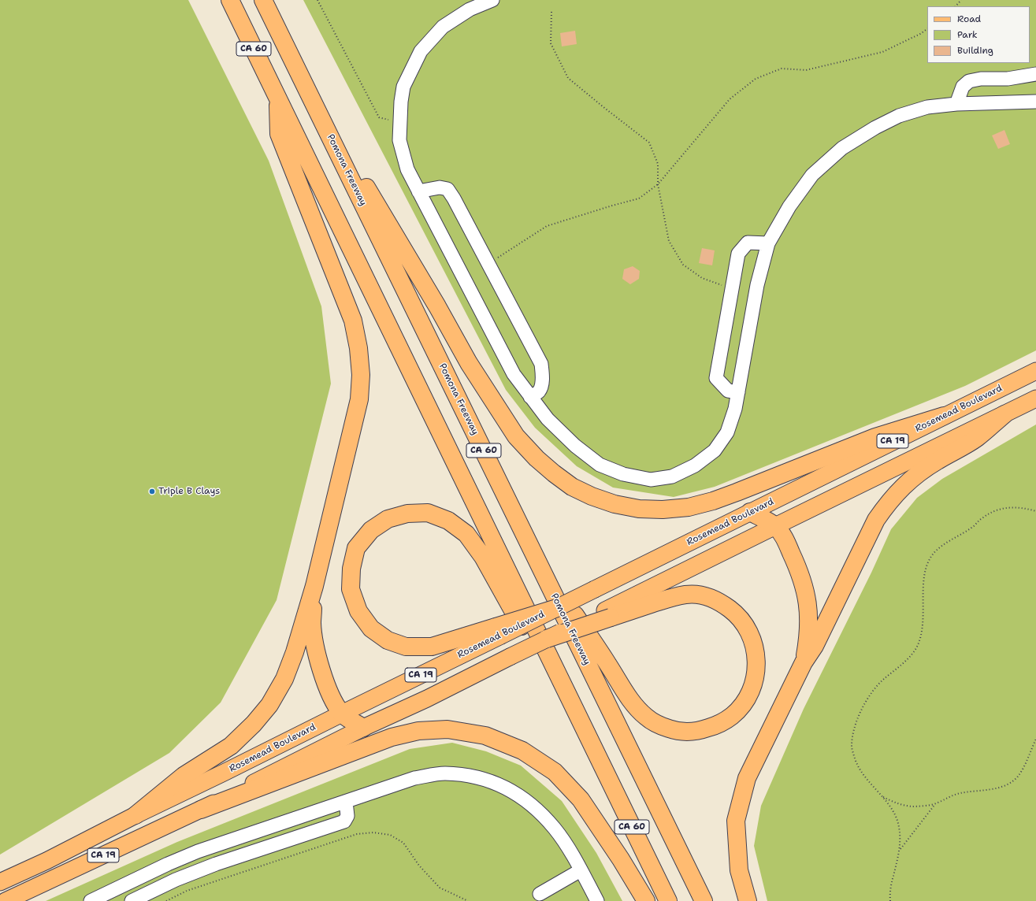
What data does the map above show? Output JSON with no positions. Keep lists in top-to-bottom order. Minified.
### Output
{"streets":{"highway":["CA 60","Pomona Freeway"],"main road":["Rosemead Boulevard","CA 19"]},"places":["Triple B Clays"],"legend":["Road","Park","Building"]}
